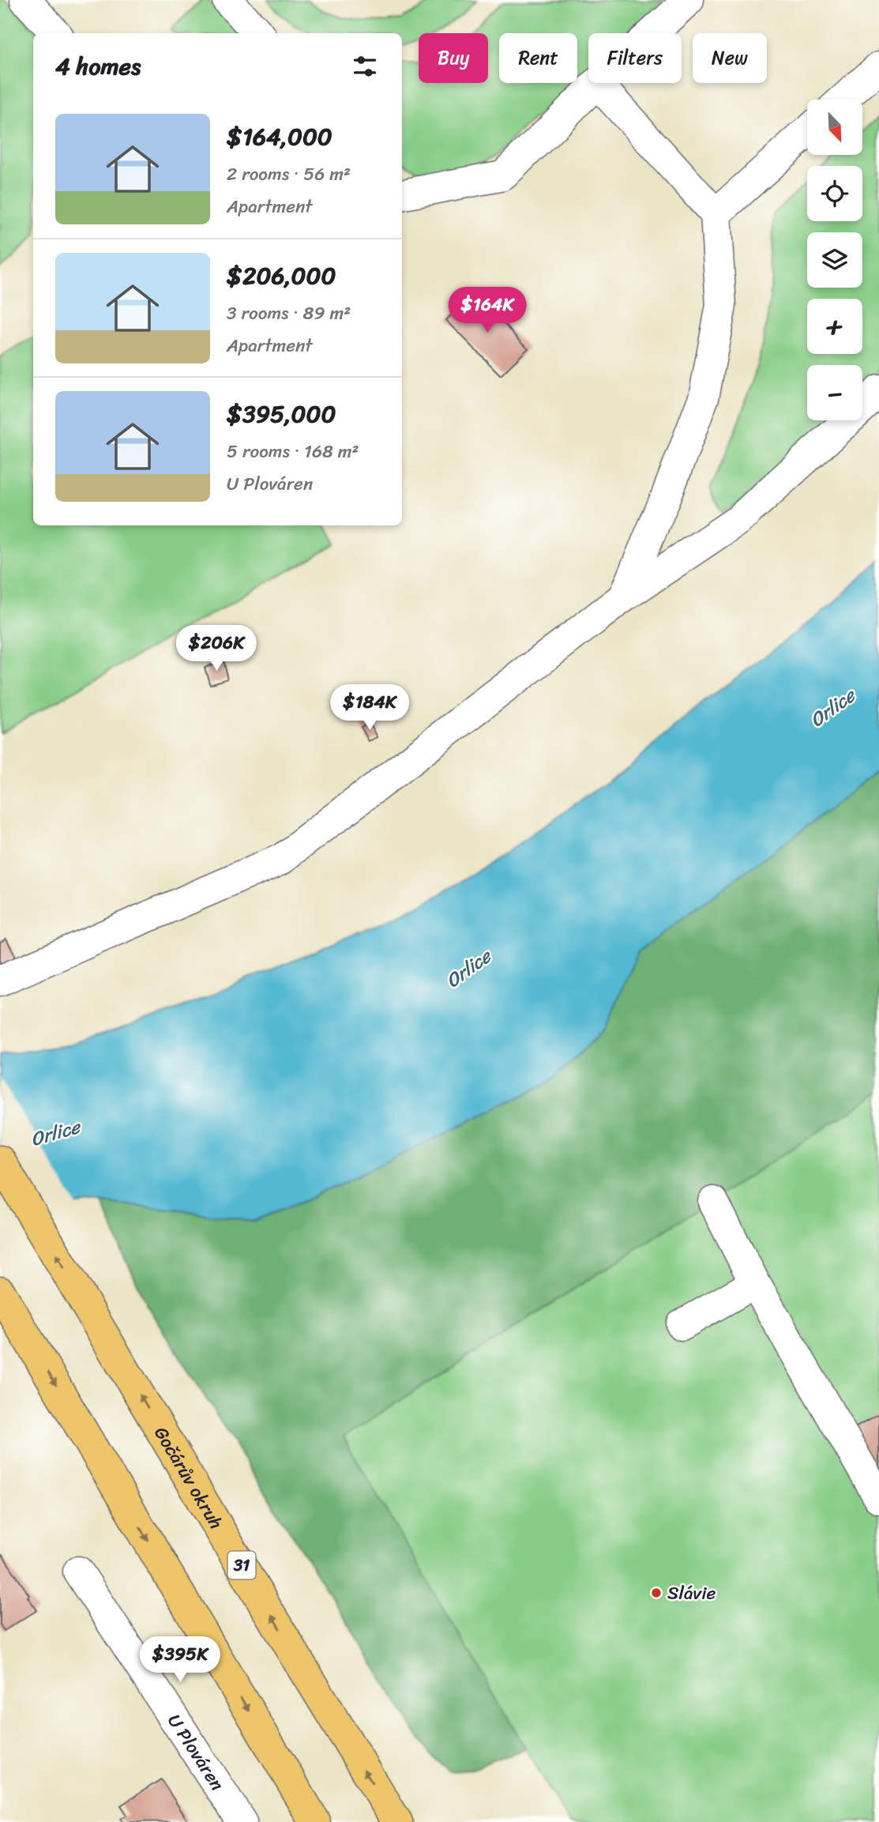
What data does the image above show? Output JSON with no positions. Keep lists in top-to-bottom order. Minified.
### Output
{"streets":{"main road":["Gočárův okruh","31"],"street":["U Plováren"]},"water":["Orlice"],"places":["Slávie"],"north":"bottom right","page":{"chip":["Buy","Rent","Filters","New"],"heading":"4 homes","map_buttons":["+","−"],"list":[{"name":"$164,000","note":"2 rooms · 56 m² · Apartment"},{"name":"$206,000","note":"3 rooms · 89 m² · Apartment"},{"name":"$395,000","note":"5 rooms · 168 m² · U Plováren"}],"price":["$164K","$206K","$184K","$395K"]}}
